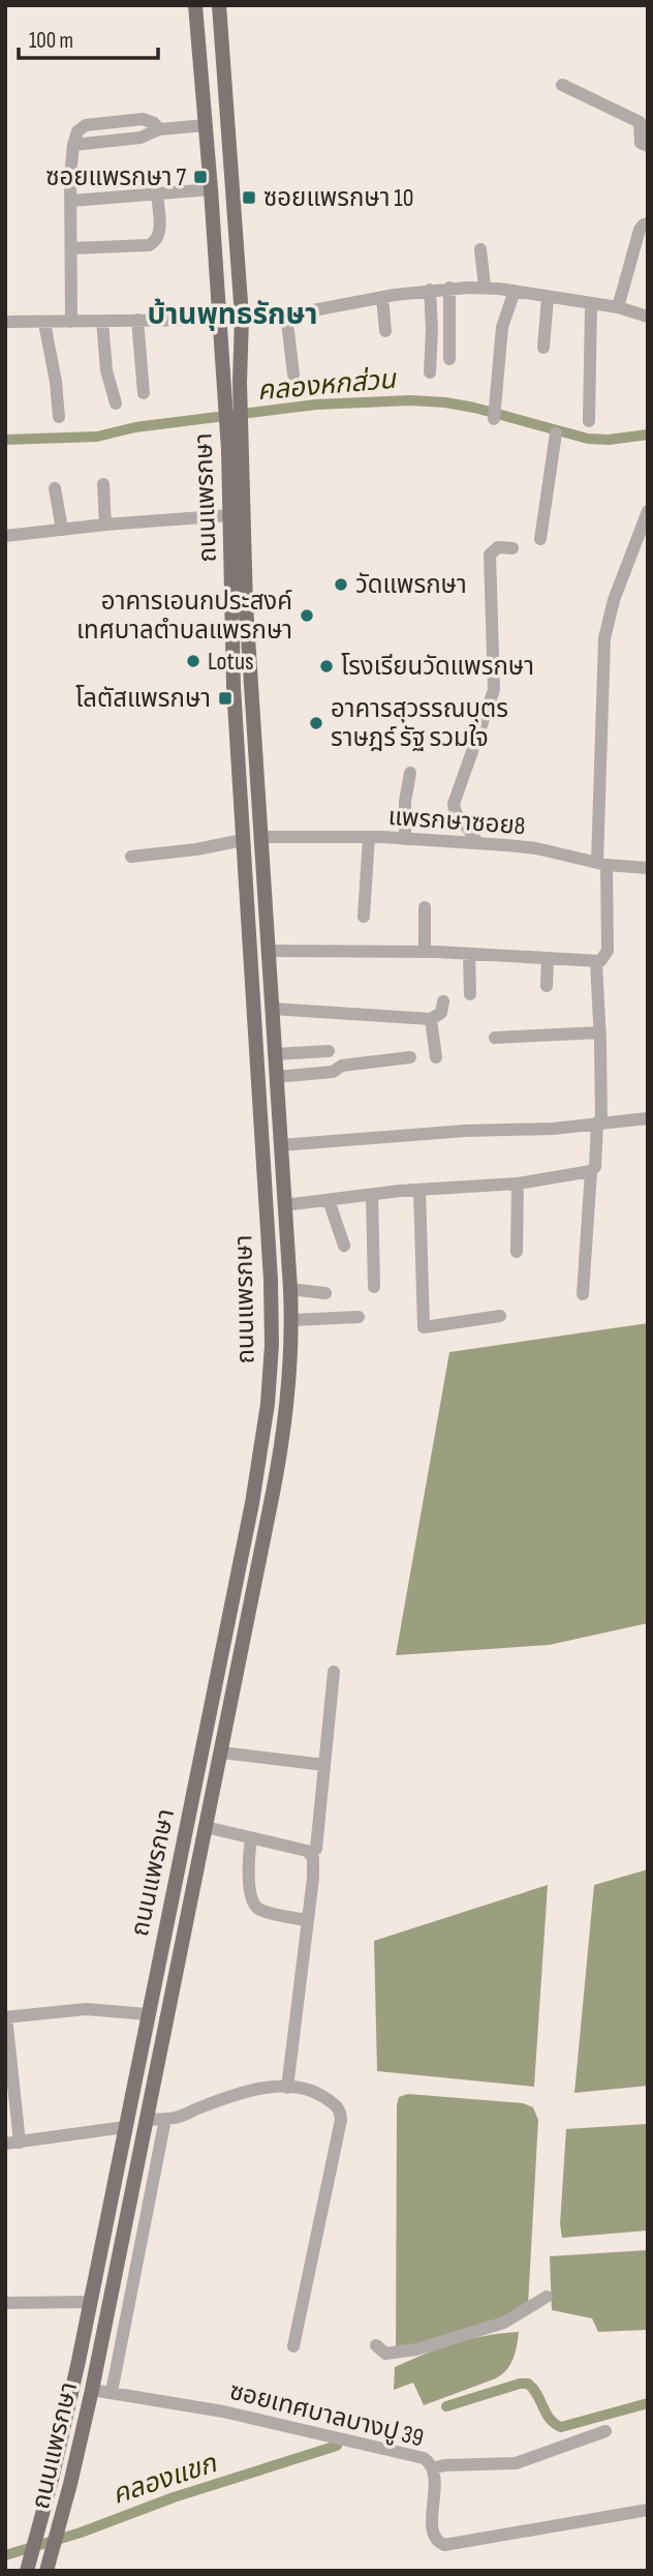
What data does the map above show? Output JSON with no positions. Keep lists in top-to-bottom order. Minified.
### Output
{"streets":{"main road":["ถนนแพรกษา"],"street":["แพรกษาซอย8","ซอยเทศบาลบางปู 39"]},"crossings":[["ถนนแพรกษา","แพรกษาซอย8"],["ถนนแพรกษา","ซอยเทศบาลบางปู 39"]],"districts":["บ้านพุทธรักษา"],"water":["คลองหกส่วน","คลองแขก"],"places":{"transit":["ซอยแพรกษา 7","ซอยแพรกษา 10","โลตัสแพรกษา"],"other":["วัดแพรกษา","อาคารเอนกประสงค์ เทศบาลตำบลแพรกษา","Lotus","โรงเรียนวัดแพรกษา","อาคารสุวรรณบุตร ราษฎร์ รัฐ รวมใจ"]},"scale_bar":"100 m"}
